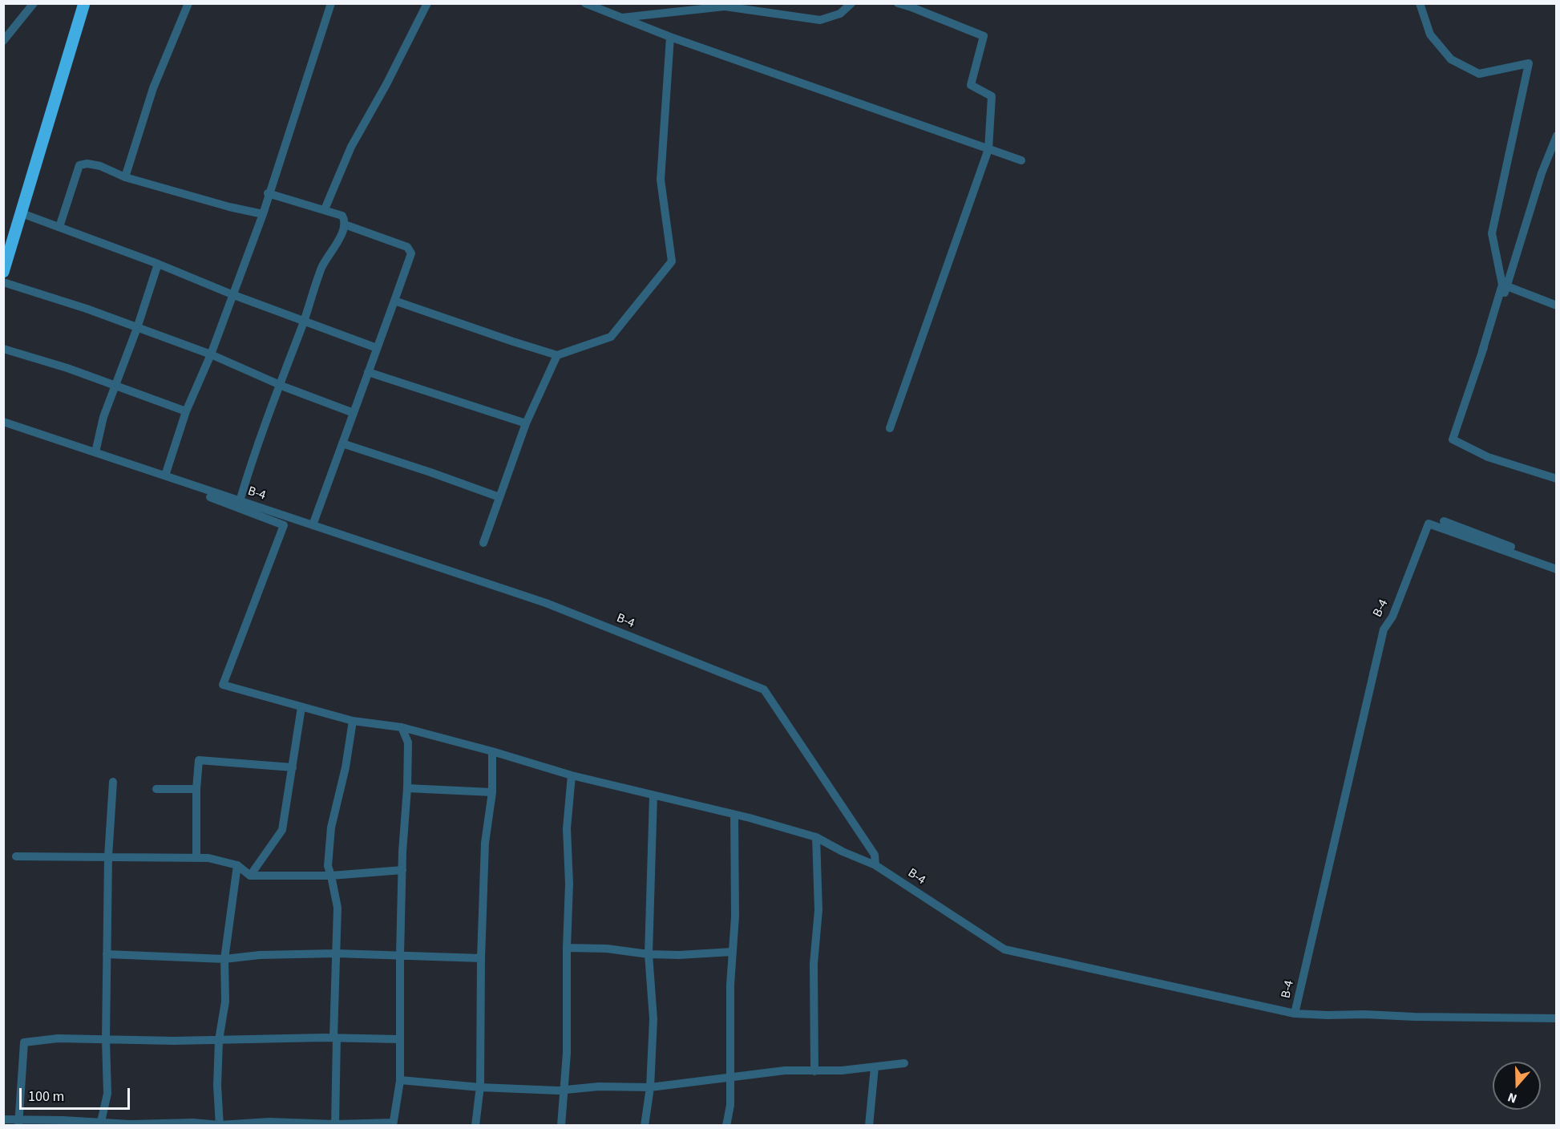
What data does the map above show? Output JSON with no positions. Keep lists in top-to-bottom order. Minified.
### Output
{"streets":{"street":["B-4"]},"scale_bar":"100 m","north":"bottom"}
